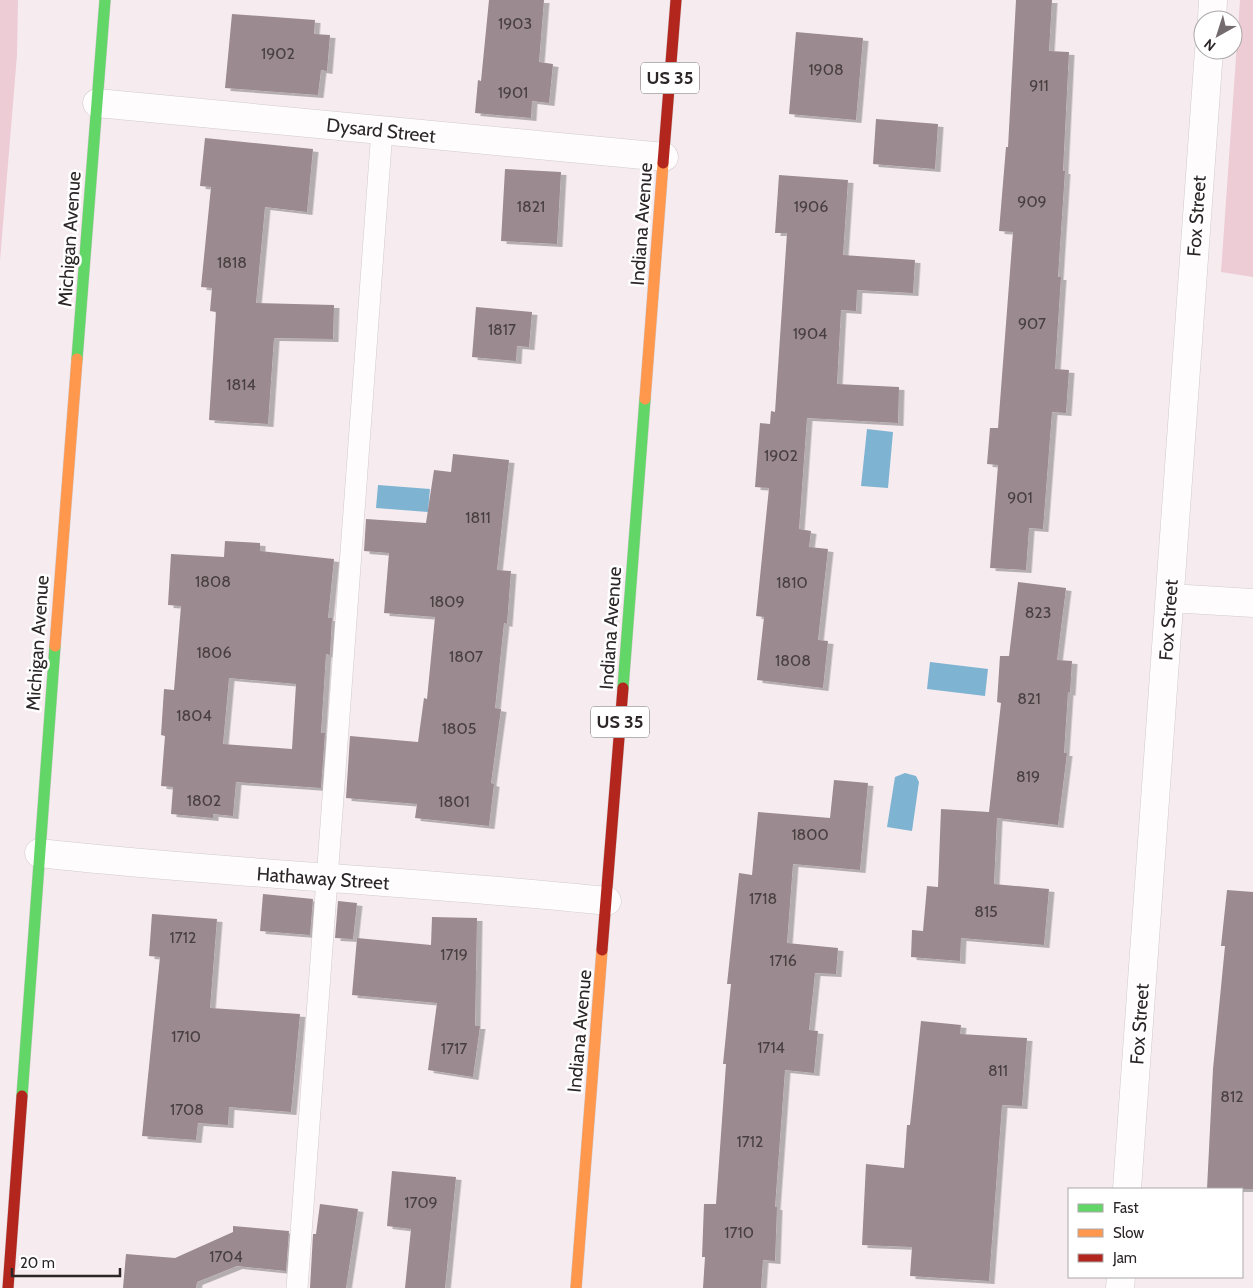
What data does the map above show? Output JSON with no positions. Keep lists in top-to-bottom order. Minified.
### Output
{"streets":{"street":["US 35","Dysard Street","Fox Street","Indiana Avenue","Michigan Avenue","Hathaway Street"]},"crossings":[["Dysard Street","Indiana Avenue"],["Dysard Street","Michigan Avenue"],["Indiana Avenue","Hathaway Street"],["Michigan Avenue","Hathaway Street"]],"house_numbers":["1903","1902","1908","911","1901","909","1821","1906","1818","907","1817","1904","1814","1902","901","1811","1808","1810","1809","823","1806","1807","1808","821","1804","1805","819","1802","1801","1800","1718","815","1712","1719","1716","1710","1714","1717","811","812","1708","1712","1709","1710","1704"],"legend":["Fast","Slow","Jam"],"scale_bar":"20 m","north":"bottom left"}
